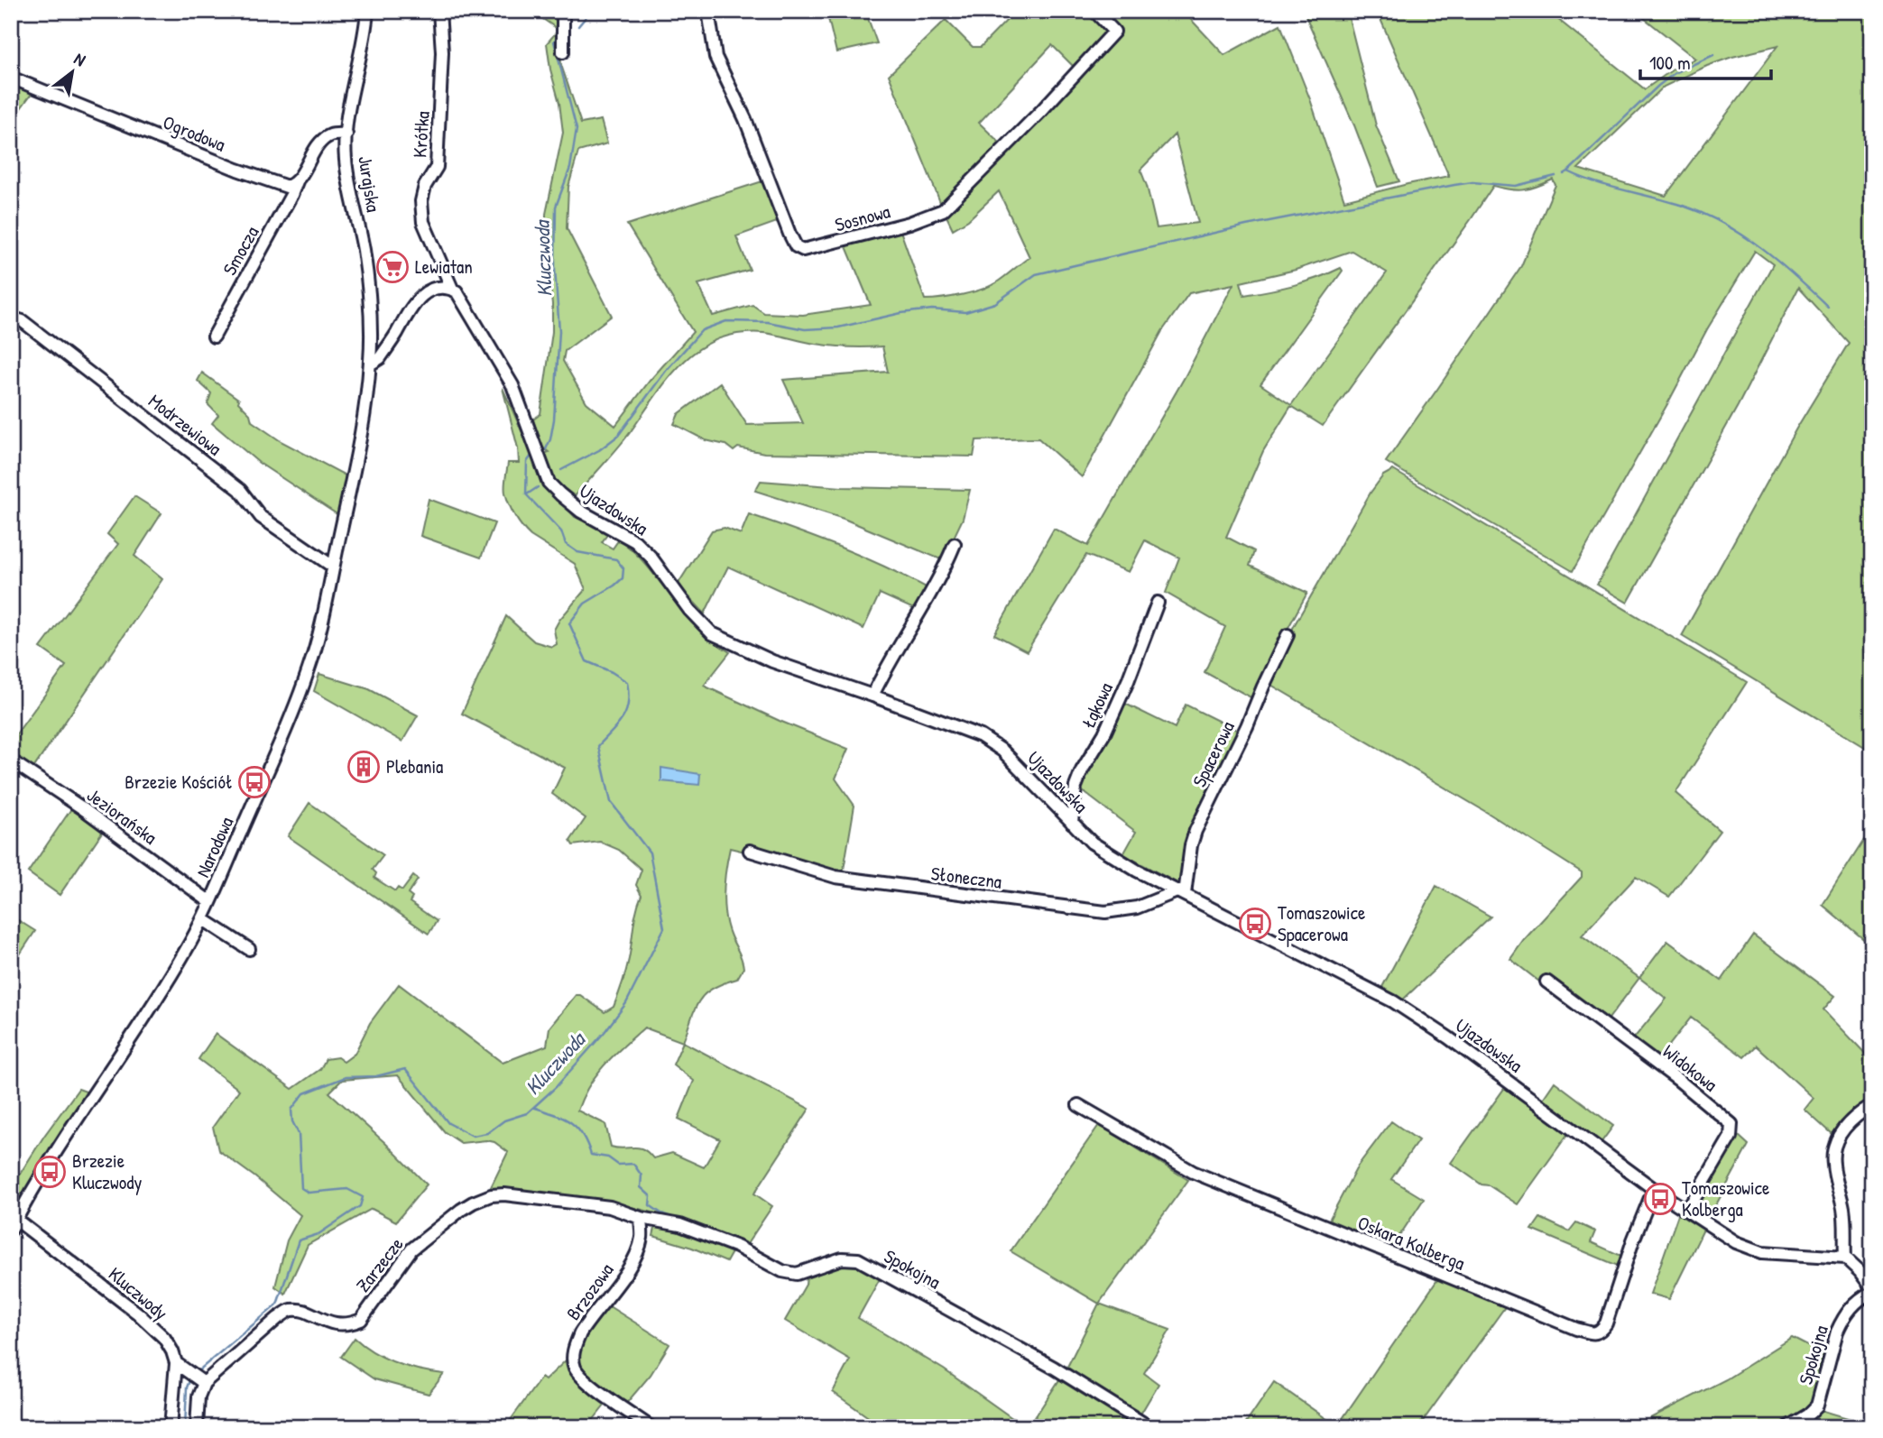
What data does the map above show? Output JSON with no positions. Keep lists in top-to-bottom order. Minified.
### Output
{"streets":{"street":["Ogrodowa","Krótka","Jurajska","Sosnowa","Smocza","Modrzewiowa","Ujazdowska","Łąkowa","Spacerowa","Jeziorańska","Narodowa","Słoneczna","Widokowa","Oskara Kolberga","Zarzecze","Spokojna","Brzozowa","Kluczwody"]},"crossings":[["Ogrodowa","Smocza"],["Krótka","Ujazdowska"],["Jurajska","Narodowa"],["Modrzewiowa","Narodowa"],["Ujazdowska","Łąkowa"],["Ujazdowska","Spacerowa"],["Ujazdowska","Słoneczna"],["Ujazdowska","Widokowa"],["Ujazdowska","Oskara Kolberga"],["Spacerowa","Słoneczna"],["Jeziorańska","Narodowa"],["Narodowa","Kluczwody"],["Zarzecze","Spokojna"],["Zarzecze","Brzozowa"],["Spokojna","Brzozowa"]],"water":["Kluczwoda"],"places":{"supermarket":["Lewiatan"],"building":["Plebania"],"bus stop":["Brzezie Kościół","Tomaszowice Spacerowa","Brzezie Kluczwody","Tomaszowice Kolberga"]},"scale_bar":"100 m","north":"top right"}
